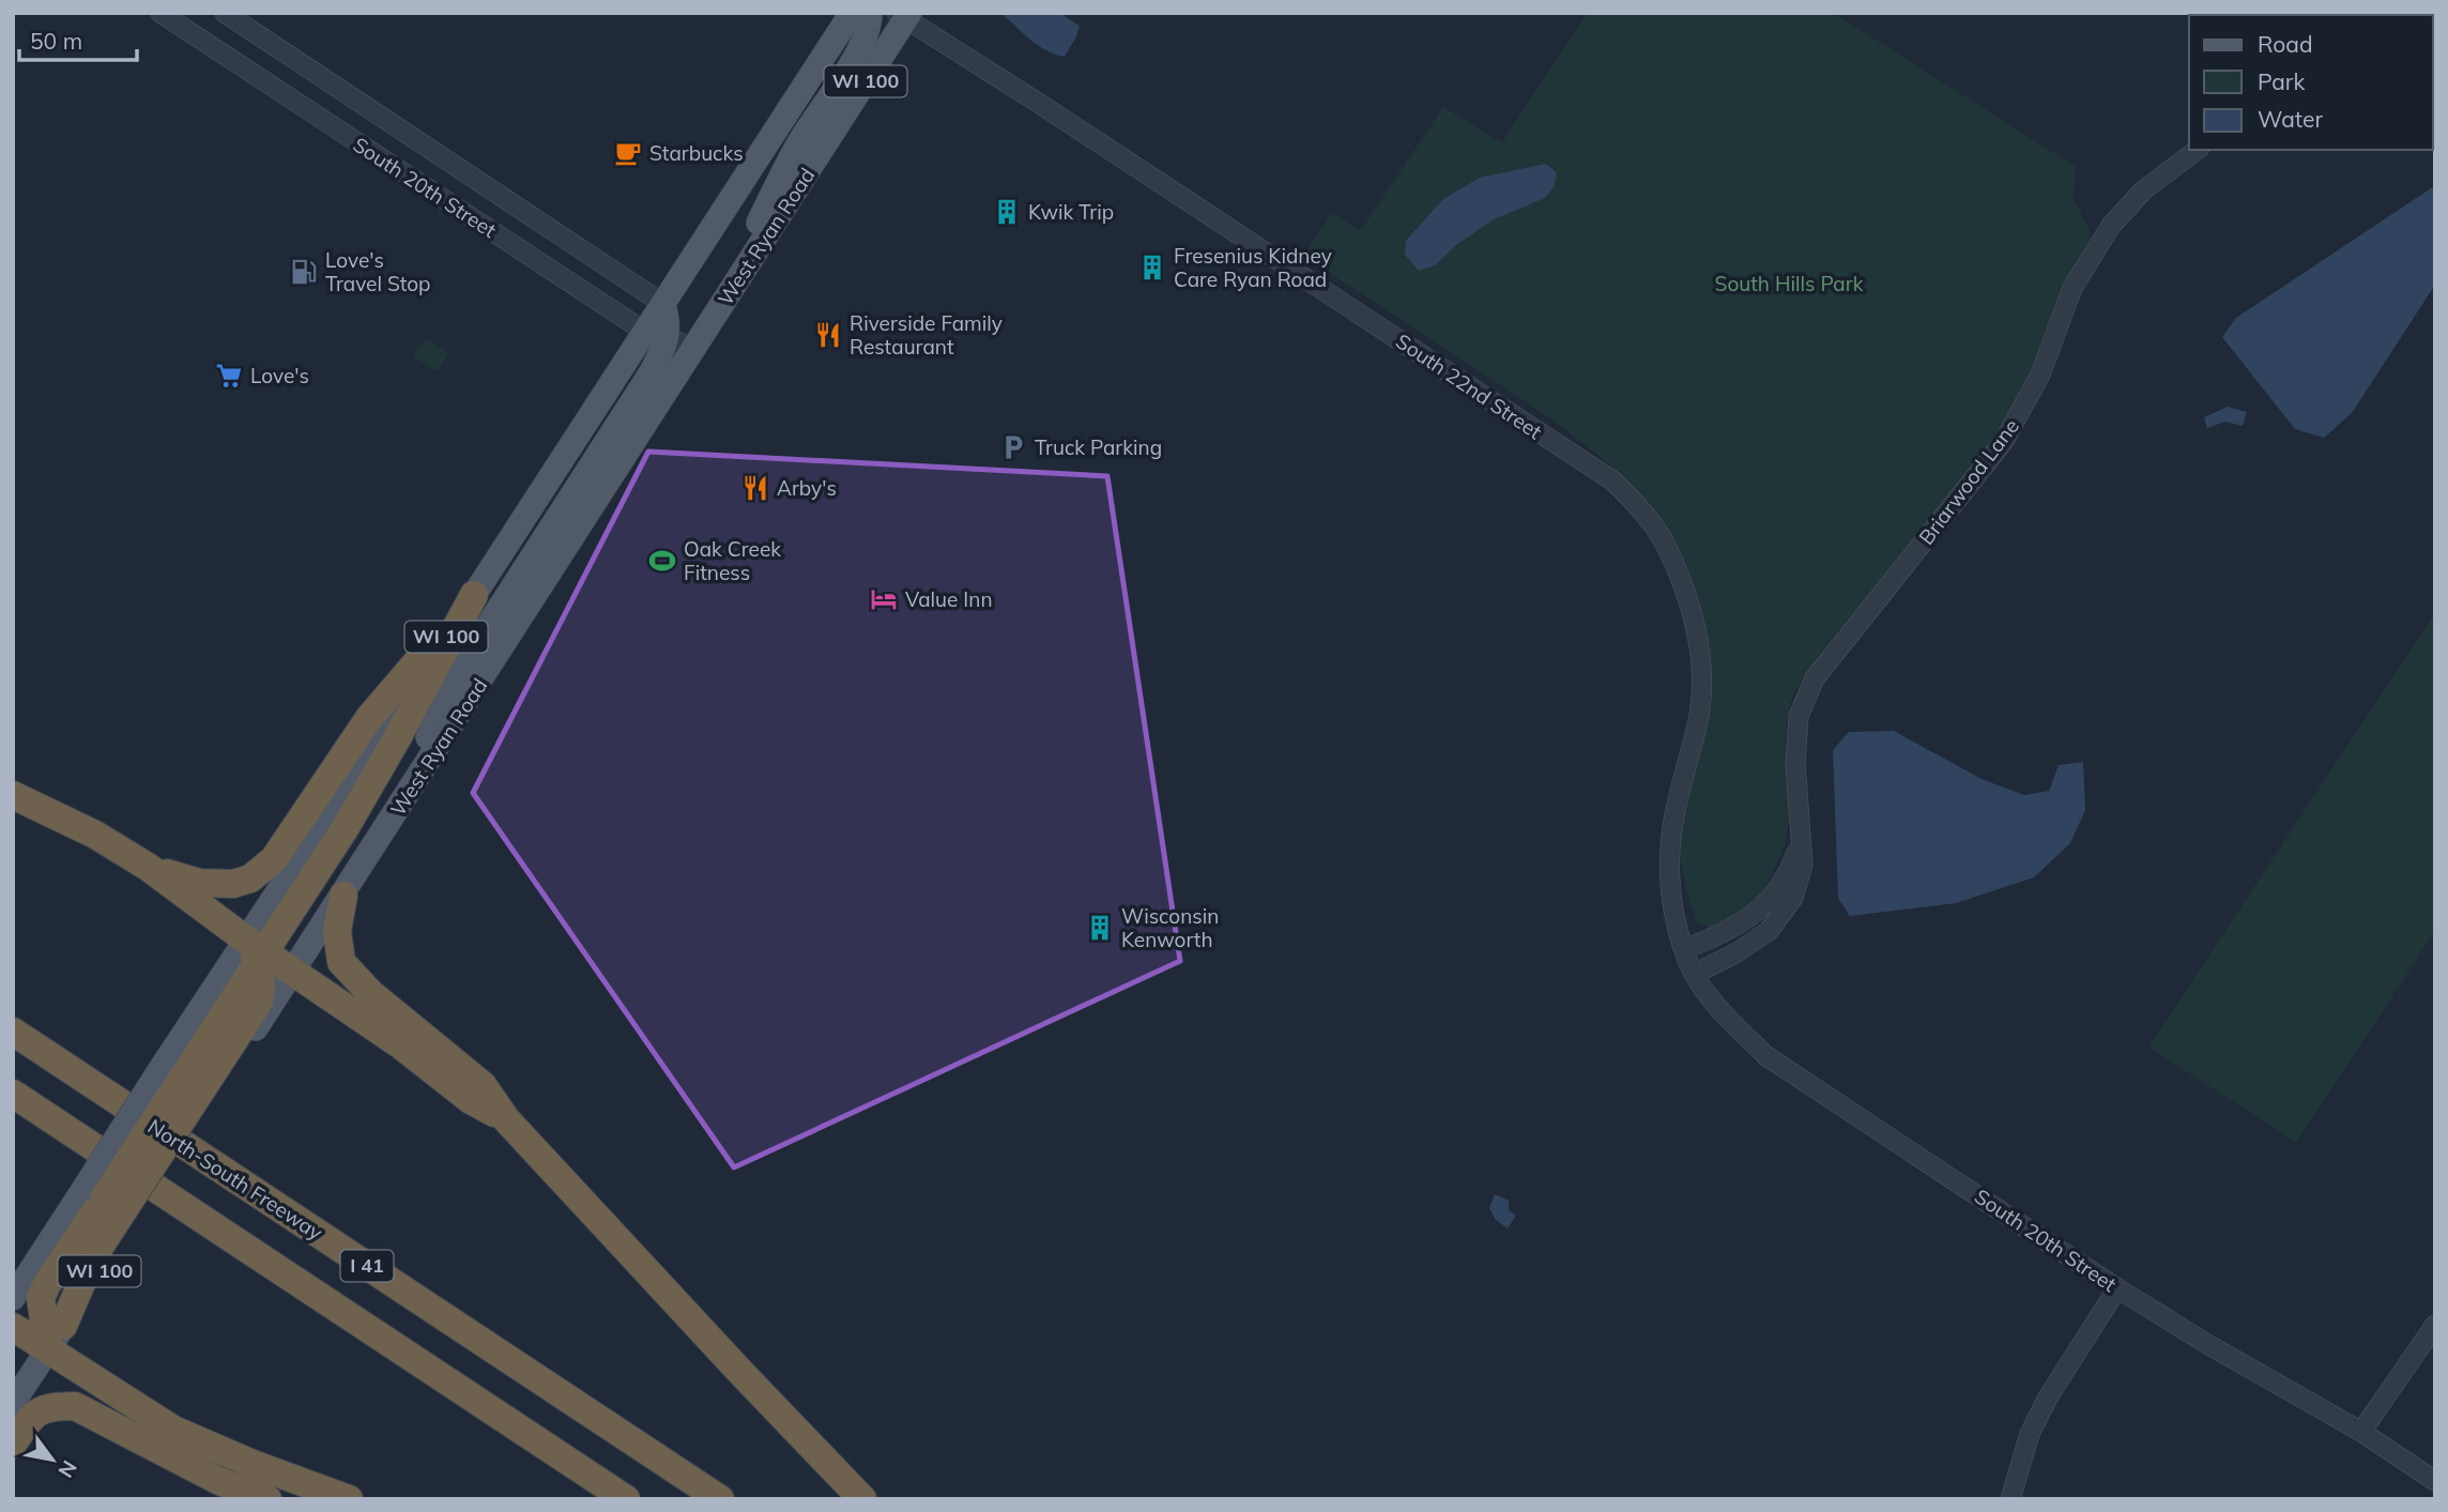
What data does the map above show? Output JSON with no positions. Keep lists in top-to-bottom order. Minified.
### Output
{"streets":{"highway":["North-South Freeway","I 41"],"main road":["WI 100","West Ryan Road"],"street":["South 20th Street","South 22nd Street","Briarwood Lane"]},"crossings":[["WI 100","South 20th Street"],["South 20th Street","West Ryan Road"],["South 20th Street","South 22nd Street"],["South 20th Street","Briarwood Lane"],["West Ryan Road","South 22nd Street"],["South 22nd Street","Briarwood Lane"]],"parks":["South Hills Park"],"places":{"cafe":["Starbucks"],"building":["Kwik Trip","Fresenius Kidney Care Ryan Road","Wisconsin Kenworth"],"fuel station":["Love's Travel Stop"],"restaurant":["Riverside Family Restaurant","Arby's"],"supermarket":["Love's"],"parking":["Truck Parking"],"sports":["Oak Creek Fitness"],"hotel":["Value Inn"]},"legend":["Road","Park","Water"],"scale_bar":"50 m","north":"bottom right"}
